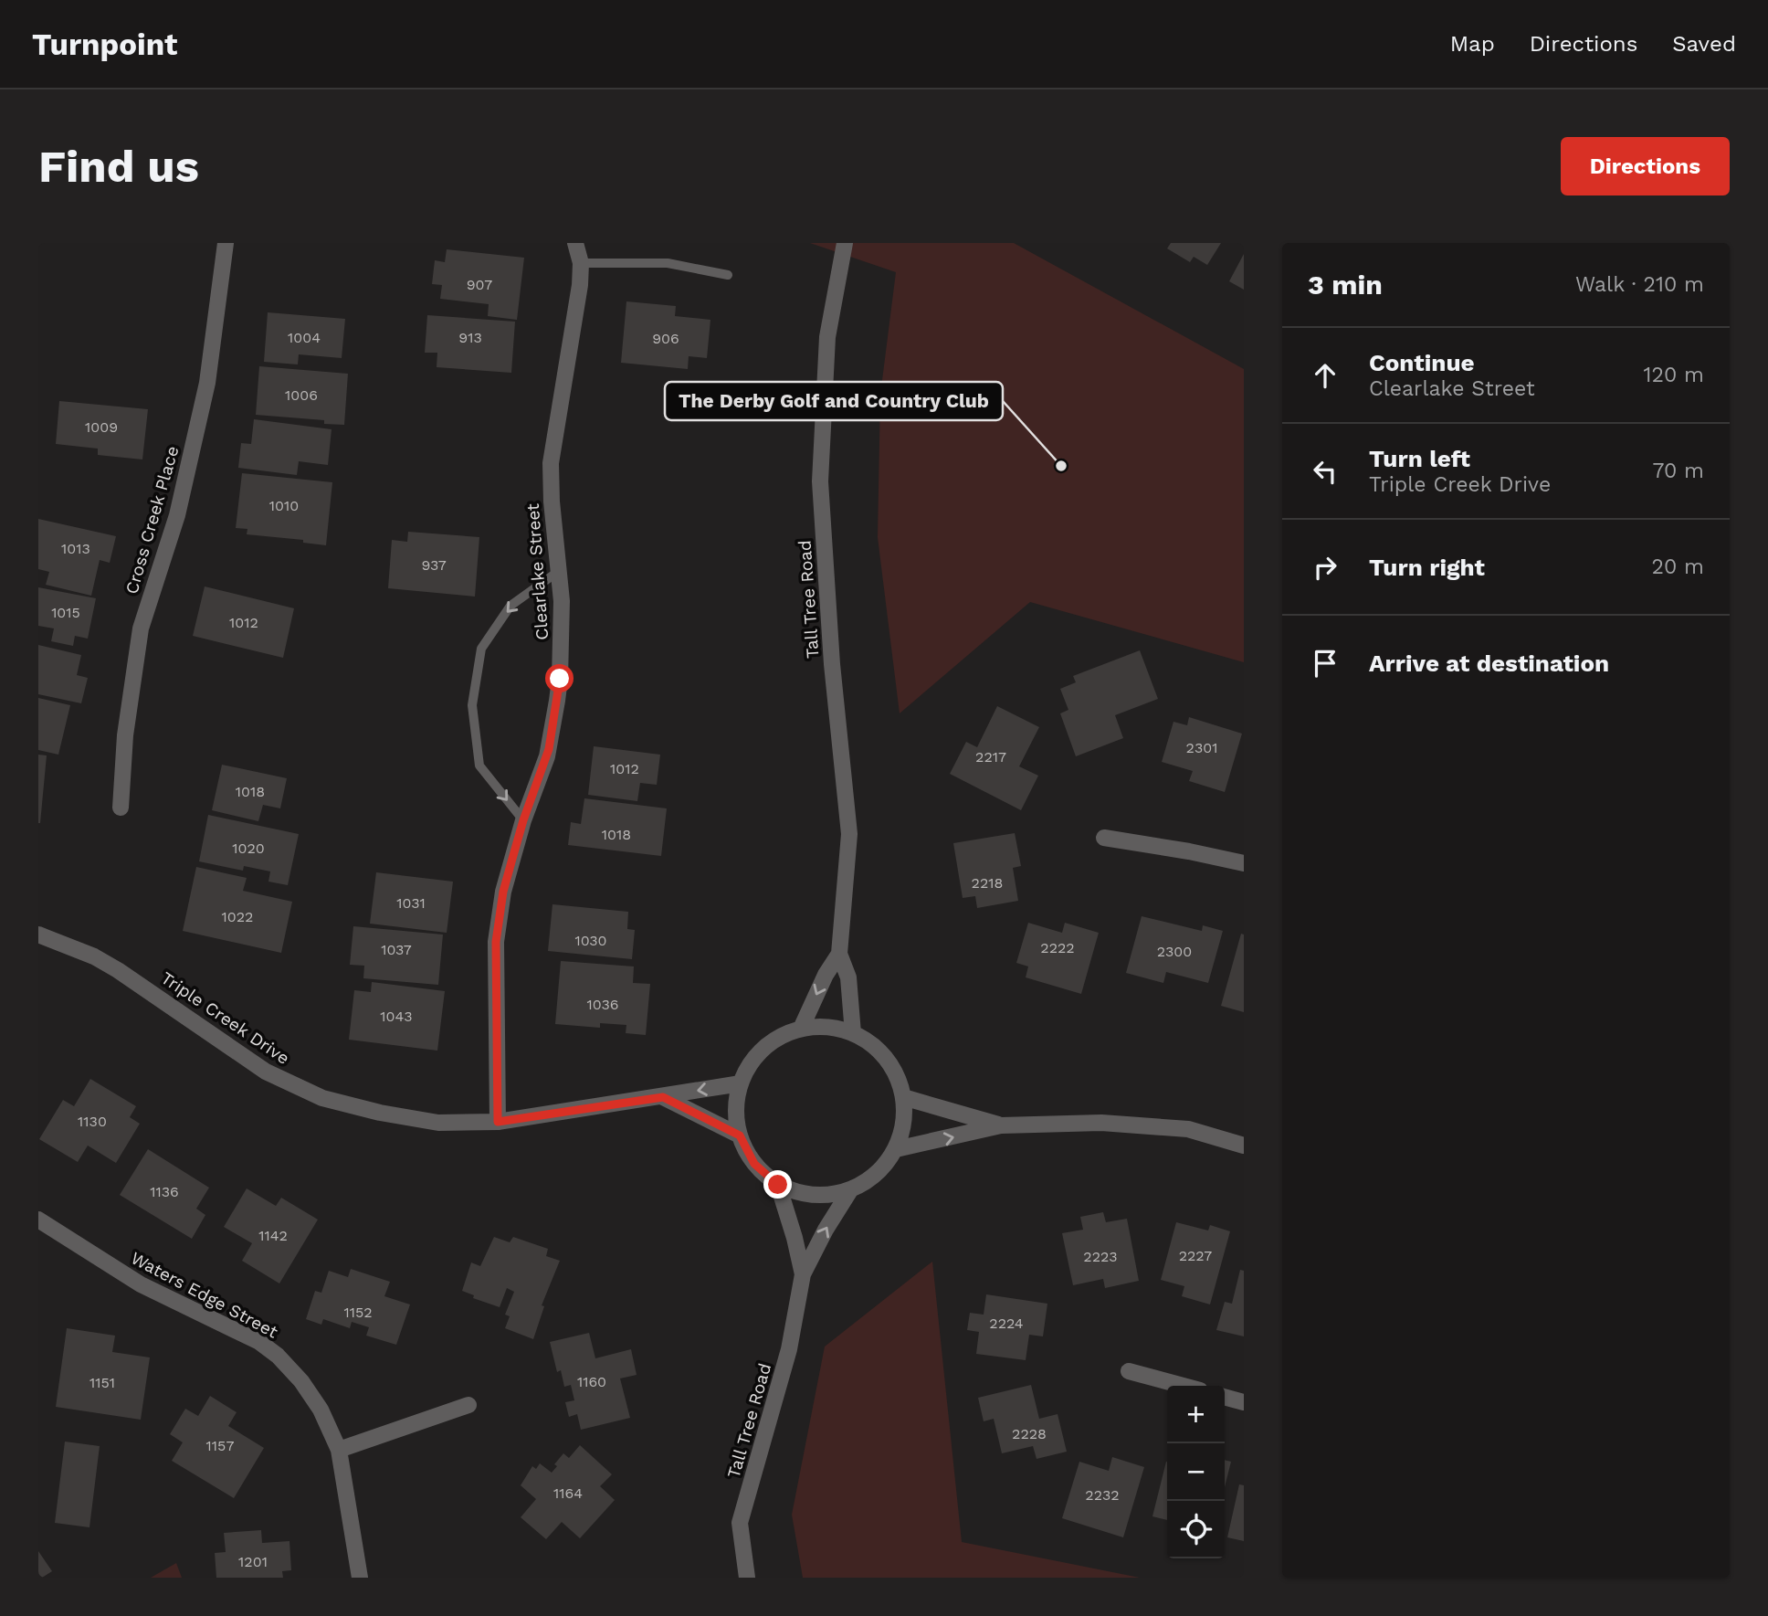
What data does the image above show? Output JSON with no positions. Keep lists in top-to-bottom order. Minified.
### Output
{"streets":{"street":["Cross Creek Place","Clearlake Street","Tall Tree Road","Triple Creek Drive","Waters Edge Street"]},"crossings":[["Clearlake Street","Triple Creek Drive"],["Tall Tree Road","Triple Creek Drive"]],"places":["The Derby Golf and Country Club"],"house_numbers":["907","1004","913","906","1006","1009","1010","1013","937","1015","1012","2301","2217","1012","1018","1018","1020","2218","1031","1022","1030","2222","1037","2300","1036","1043","1130","1136","1142","2227","2223","1152","2224","1160","1151","2228","1157","1164","2232","1201"],"page":{"header":"Turnpoint","nav":["Map","Directions","Saved"],"buttons":"Directions","title":"Find us","heading":["3 min","Walk · 210 m"],"list":[["Continue","Clearlake Street","120 m"],["Turn left","Triple Creek Drive","70 m"],["Turn right","20 m"],"Arrive at destination"],"map_buttons":["+","−"]}}
